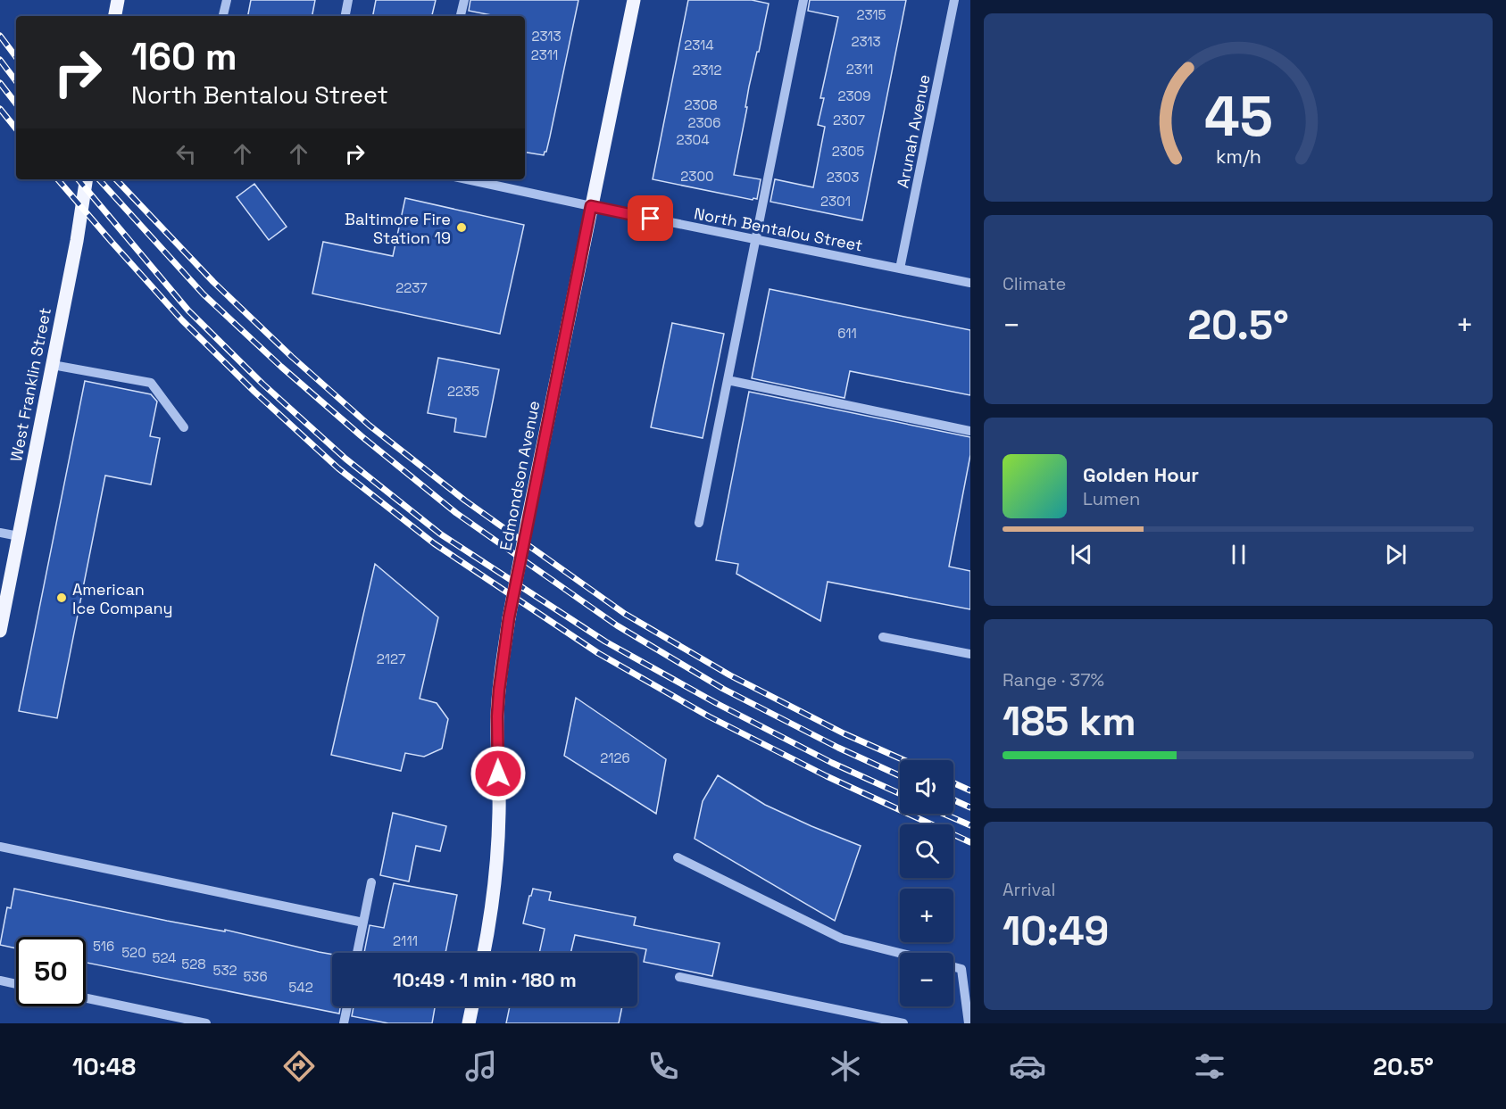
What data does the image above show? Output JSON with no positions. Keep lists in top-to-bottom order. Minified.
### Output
{"streets":{"main road":["West Franklin Street","Edmondson Avenue"],"street":["Arunah Avenue","North Bentalou Street"]},"crossings":[["Arunah Avenue","North Bentalou Street"],["North Bentalou Street","Edmondson Avenue"]],"places":["Baltimore Fire Station 19","American Ice Company"],"house_numbers":["2315","2313","2313","2314","2311","2311","2312","2309","2308","2307","2306","2304","2305","2300","2303","2301","2237","611","2235","2127","2126","2111","516","520","524","528","532","536","542"],"page":{"turn":["160 m","North Bentalou Street"],"tile":["Climate",["Range · 37%","185 km"],["Arrival","10:49"]],"heat":["−","20.5°","+"],"song":["Golden Hour","Lumen"],"map_buttons":["+","−"],"limit":"50","trip":"10:49 · 1 min · 180 m","tabs":["10:48","20.5°"],"gauge":["45","km/h"]}}
